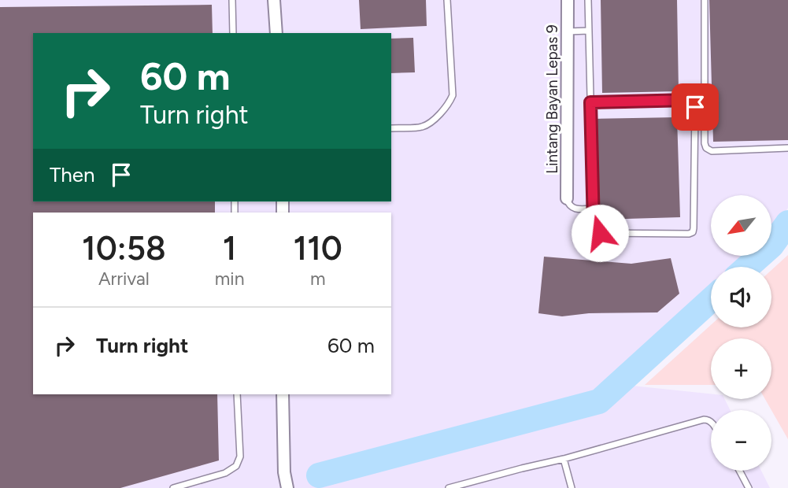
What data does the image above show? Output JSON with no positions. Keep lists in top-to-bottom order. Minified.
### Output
{"streets":{"street":["Lintang Bayan Lepas 9"]},"north":"bottom left","page":{"turn":["60 m","Turn right"],"then":"Then","map_buttons":["+","−"],"eta":["10:58","Arrival","1","min","110","m"],"list":[{"name":"Turn right","value":"60 m"}]}}
